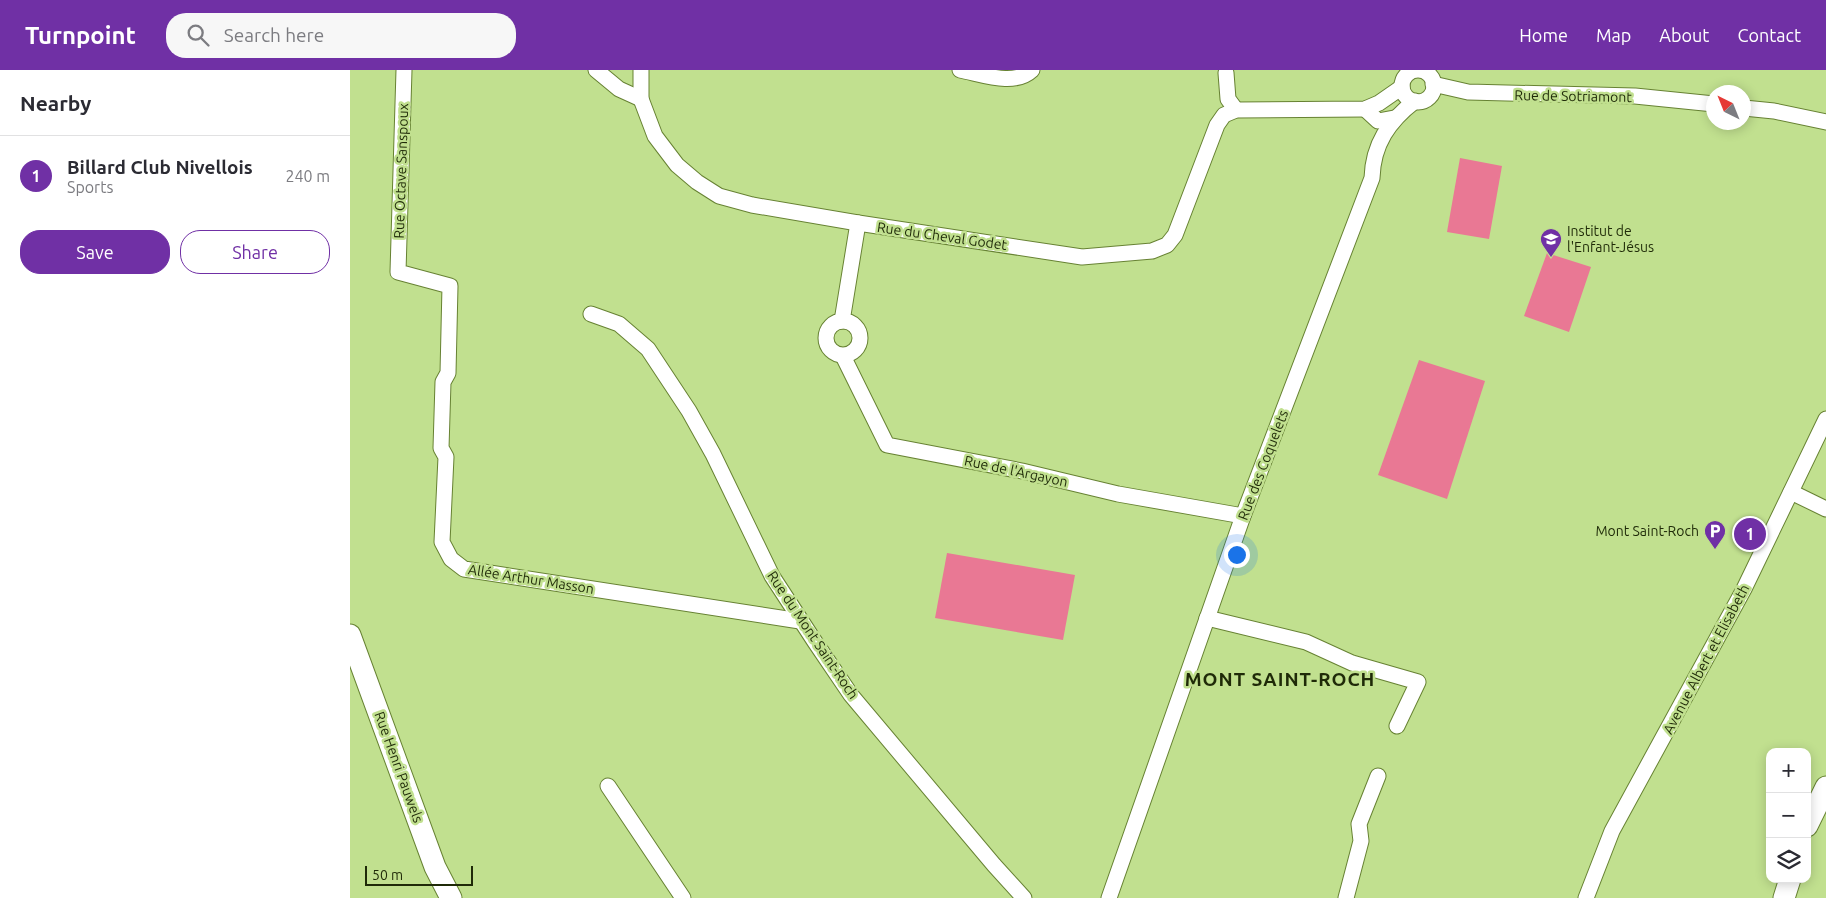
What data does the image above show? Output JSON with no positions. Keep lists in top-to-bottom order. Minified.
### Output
{"streets":{"main road":["Rue Henri Pauwels"],"street":["Rue de Sotriamont","Rue Octave Sanspoux","Rue du Cheval Godet","Rue des Coquelets","Rue de l'Argayon","Allée Arthur Masson","Rue du Mont Saint-Roch","Avenue Albert et Elisabeth"]},"crossings":[["Rue de Sotriamont","Rue des Coquelets"],["Rue Octave Sanspoux","Allée Arthur Masson"],["Rue des Coquelets","Rue de l'Argayon"],["Allée Arthur Masson","Rue du Mont Saint-Roch"]],"districts":["MONT SAINT-ROCH"],"places":{"school or university":["Institut de l'Enfant-Jésus"],"parking":["Mont Saint-Roch"]},"scale_bar":"50 m","north":"top left","page":{"header":"Turnpoint","search":"Search here","nav":["Home","Map","About","Contact"],"heading":"Nearby","list":[{"mark":"1","name":"Billard Club Nivellois","note":"Sports","value":"240 m"}],"buttons":["Save","Share"],"pins":"1","map_buttons":["+","−"],"scale":"50 m"}}
